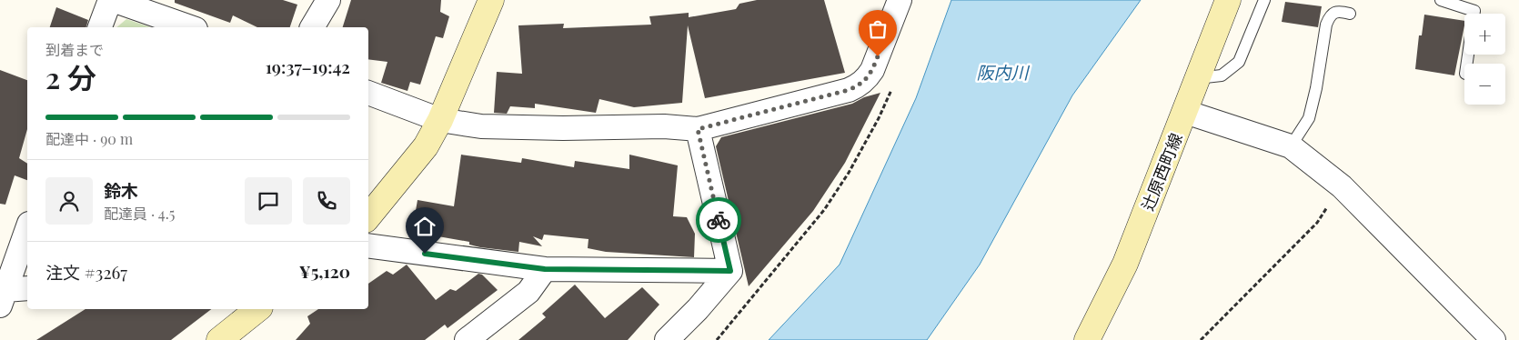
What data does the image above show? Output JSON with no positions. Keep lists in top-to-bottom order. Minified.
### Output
{"streets":{"main road":["辻原西町線"]},"water":["阪内川"],"page":{"map_buttons":["+","−"],"heading":["2 分","到着まで","19:37–19:42"],"panel":["鈴木","配達員 · 4.5","注文 #3267","¥5,120"],"bar":"配達中 · 90 m"}}
